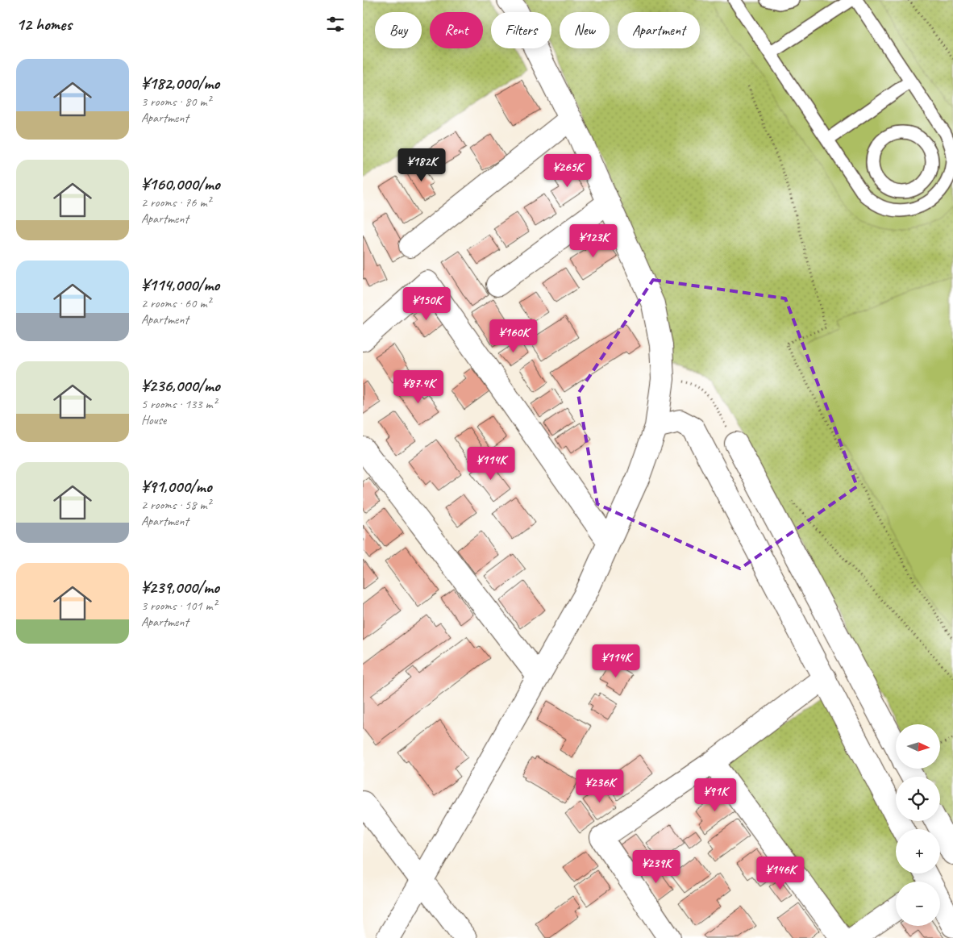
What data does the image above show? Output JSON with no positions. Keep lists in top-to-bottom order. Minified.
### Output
{"north":"right","page":{"heading":"12 homes","chip":["Buy","Rent","Filters","New","Apartment"],"list":[{"name":"¥182,000/mo","note":"3 rooms · 80 m² · Apartment"},{"name":"¥160,000/mo","note":"2 rooms · 76 m² · Apartment"},{"name":"¥114,000/mo","note":"2 rooms · 60 m² · Apartment"},{"name":"¥236,000/mo","note":"5 rooms · 133 m² · House"},{"name":"¥91,000/mo","note":"2 rooms · 58 m² · Apartment"},{"name":"¥239,000/mo","note":"3 rooms · 101 m² · Apartment"}],"price":["¥182K","¥265K","¥123K","¥150K","¥160K","¥87.4K","¥114K","¥114K","¥236K","¥91K","¥239K","¥146K"],"map_buttons":["+","−"]}}
